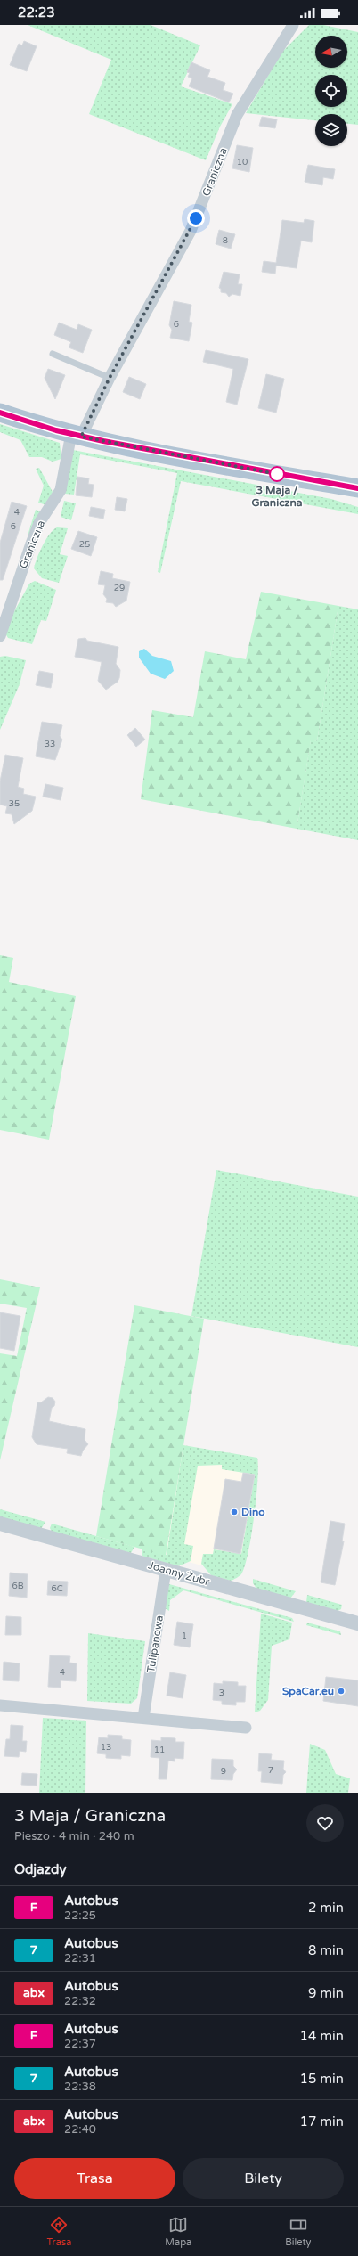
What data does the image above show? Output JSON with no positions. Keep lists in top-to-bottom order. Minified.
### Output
{"streets":{"street":["Graniczna","Joanny Żubr","Tulipanowa"]},"crossings":[["Joanny Żubr","Tulipanowa"]],"places":["3 Maja / Graniczna","Dino","SpaCar.eu"],"lines":["bus line F"],"house_numbers":["10","8","6","4","6","25","29","33","35","6B","6C","1","4","3","13","11","7","9"],"north":"left","page":{"status":"22:23","heading":[["3 Maja / Graniczna","Pieszo · 4 min · 240 m"],"Odjazdy"],"list":[{"mark":"F","name":"Autobus","note":"22:25","value":"2 min"},{"mark":"7","name":"Autobus","note":"22:31","value":"8 min"},{"mark":"abx","name":"Autobus","note":"22:32","value":"9 min"},{"mark":"F","name":"Autobus","note":"22:37","value":"14 min"},{"mark":"7","name":"Autobus","note":"22:38","value":"15 min"},{"mark":"abx","name":"Autobus","note":"22:40","value":"17 min"}],"buttons":["Trasa","Bilety"],"tabs":["Trasa","Mapa","Bilety"]}}
